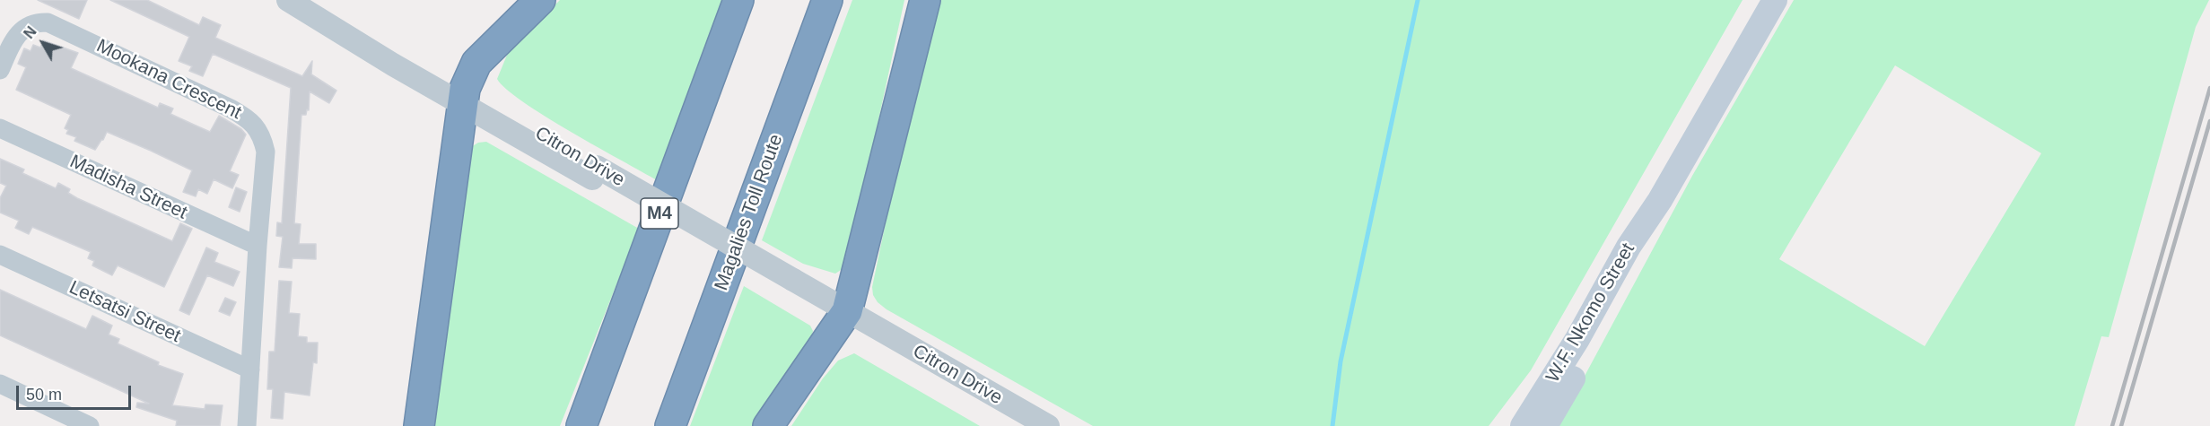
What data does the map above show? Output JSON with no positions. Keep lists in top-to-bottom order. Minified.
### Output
{"streets":{"highway":["Magalies Toll Route","M4"],"main road":["W.F. Nkomo Street"],"street":["Mookana Crescent","Citron Drive","Madisha Street","Letsatsi Street"]},"crossings":[["Mookana Crescent","Madisha Street"],["Mookana Crescent","Letsatsi Street"]],"scale_bar":"50 m","north":"top left"}
